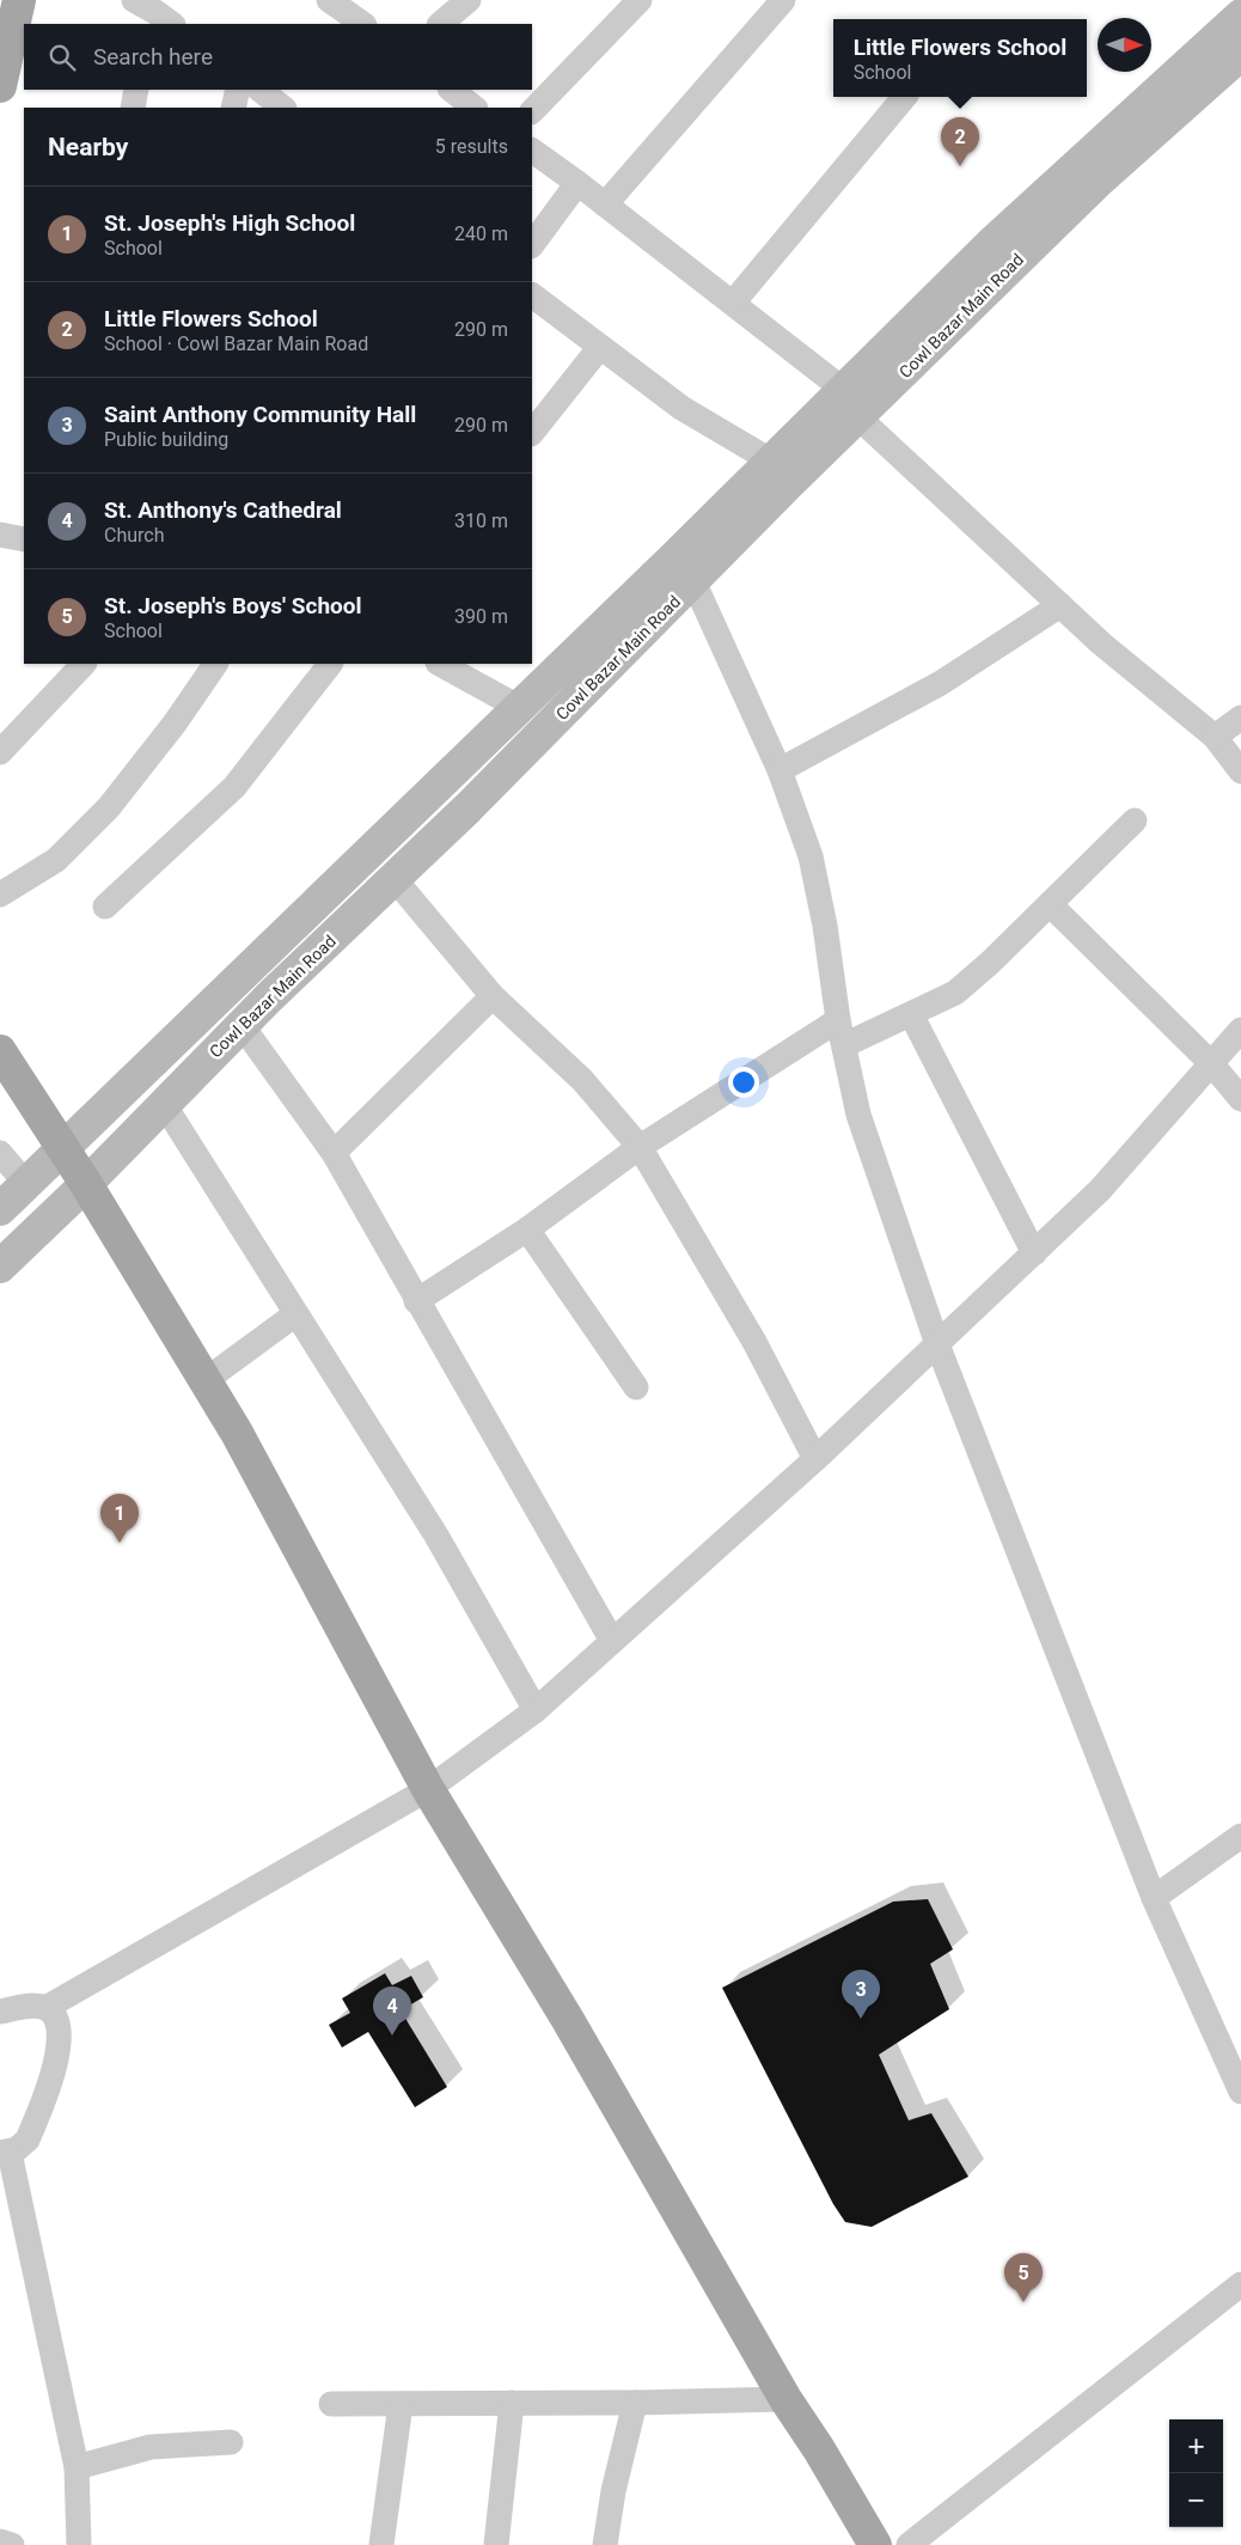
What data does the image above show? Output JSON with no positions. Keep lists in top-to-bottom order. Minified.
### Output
{"streets":{"street":["Cowl Bazar Main Road"]},"north":"right","page":{"popup":["Little Flowers School","School"],"search":"Search here","heading":["Nearby","5 results"],"pins":["2","1","3","4","5"],"list":[{"mark":"1","name":"St. Joseph's High School","note":"School","value":"240 m"},{"mark":"2","name":"Little Flowers School","note":"School · Cowl Bazar Main Road","value":"290 m"},{"mark":"3","name":"Saint Anthony Community Hall","note":"Public building","value":"290 m"},{"mark":"4","name":"St. Anthony's Cathedral","note":"Church","value":"310 m"},{"mark":"5","name":"St. Joseph's Boys' School","note":"School","value":"390 m"}],"map_buttons":["+","−"]}}
